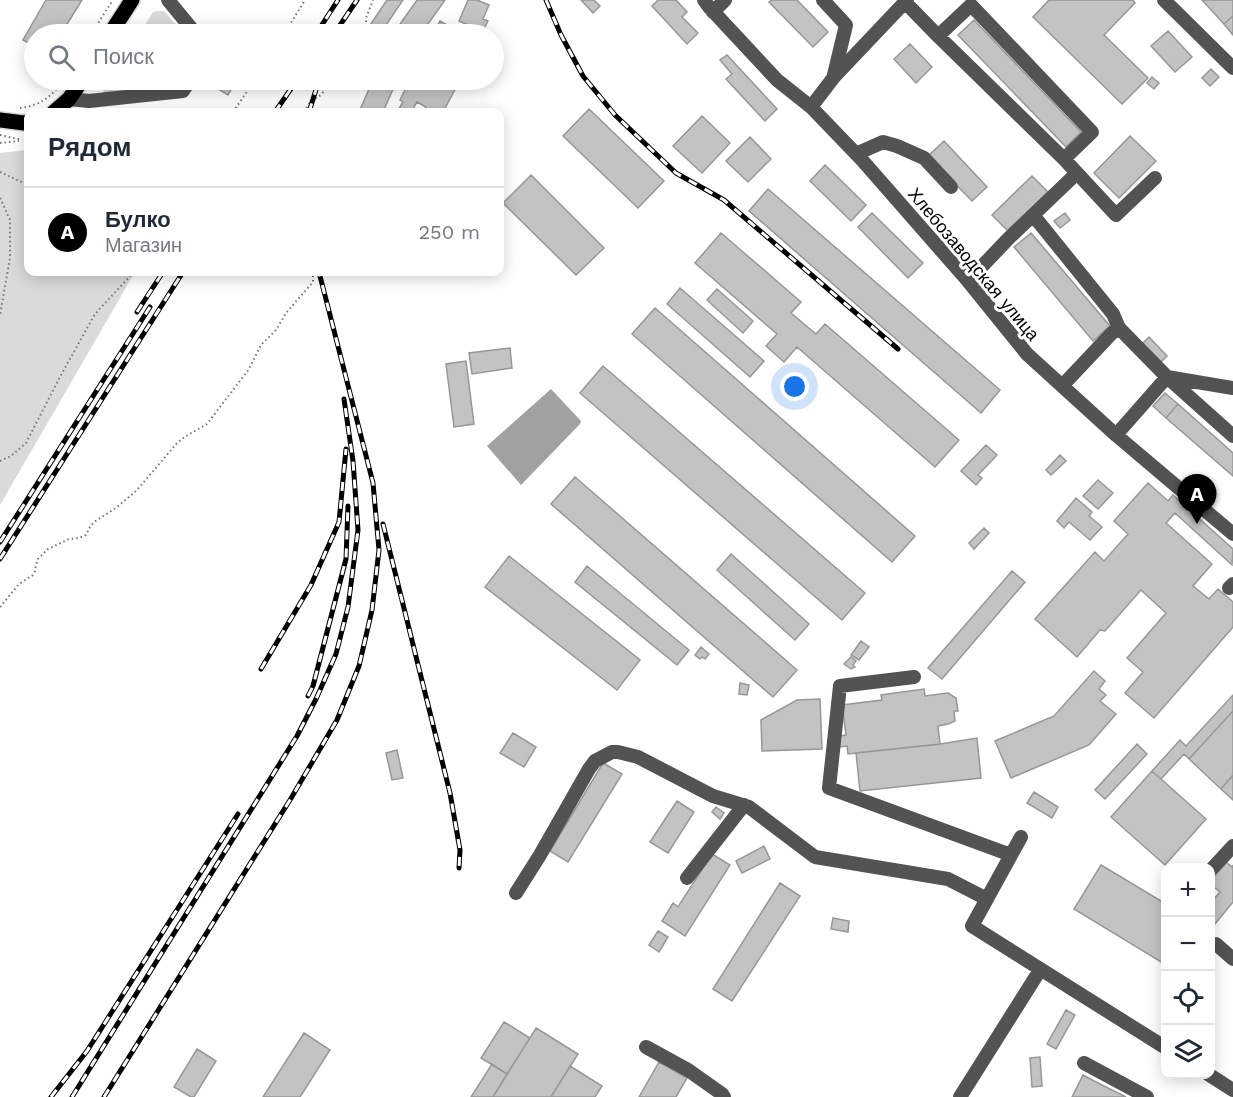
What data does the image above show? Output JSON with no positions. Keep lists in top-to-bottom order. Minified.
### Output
{"streets":{"street":["Хлебозаводская улица"]},"page":{"search":"Поиск","heading":"Рядом","list":[{"mark":"A","name":"Булко","note":"Магазин","value":"250 m"}],"pins":"A","map_buttons":["+","−"]}}
